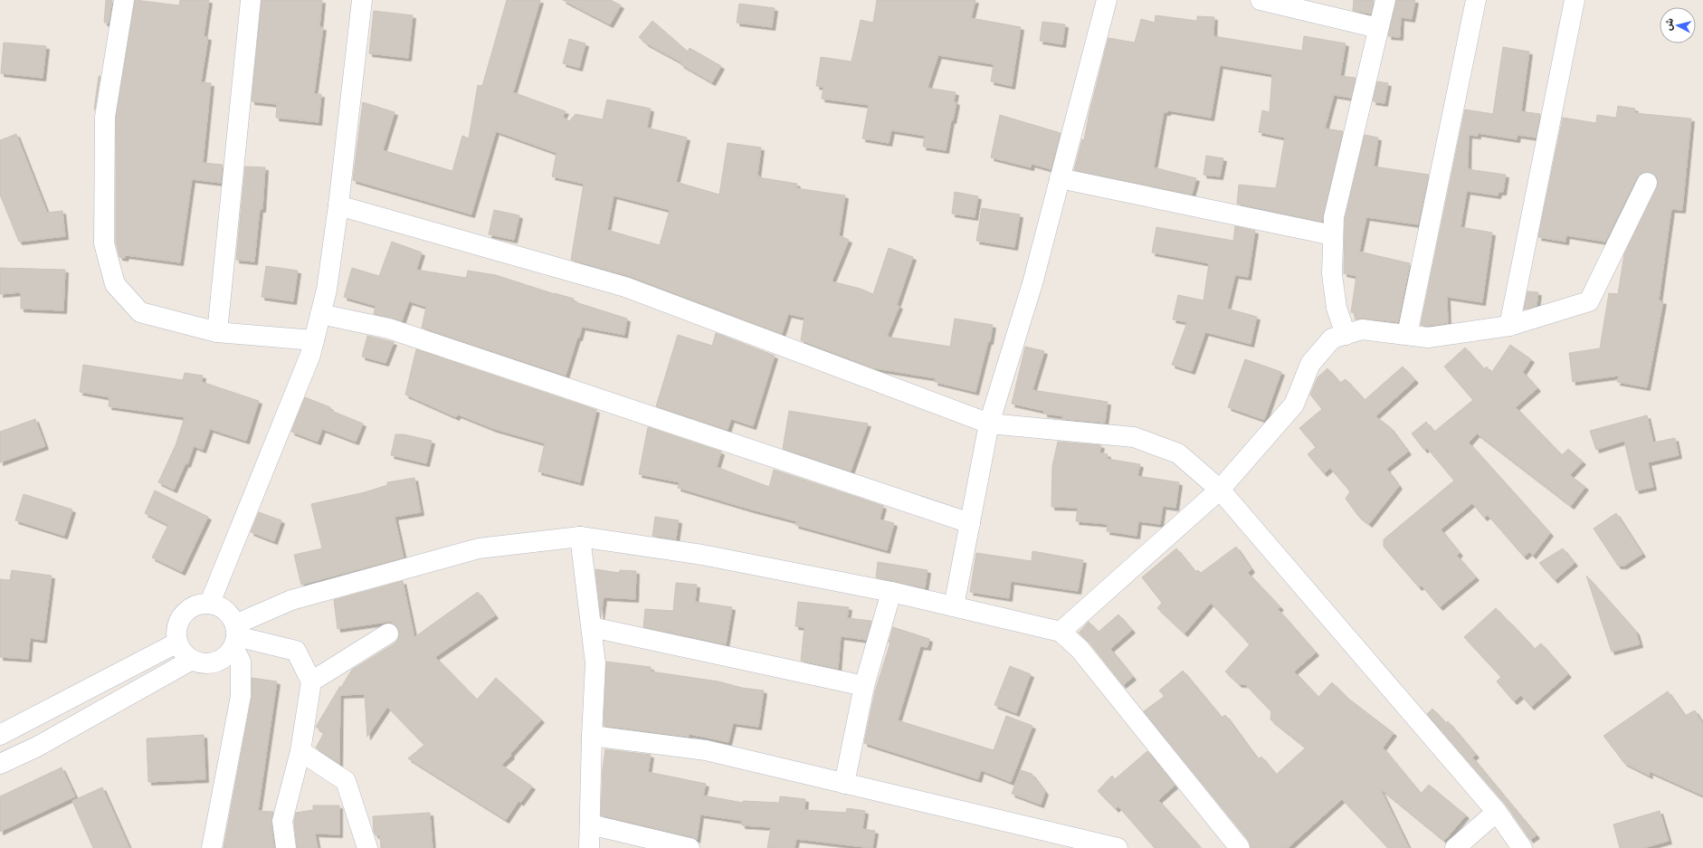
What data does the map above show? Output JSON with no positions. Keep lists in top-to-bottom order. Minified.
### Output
{"north":"left"}
